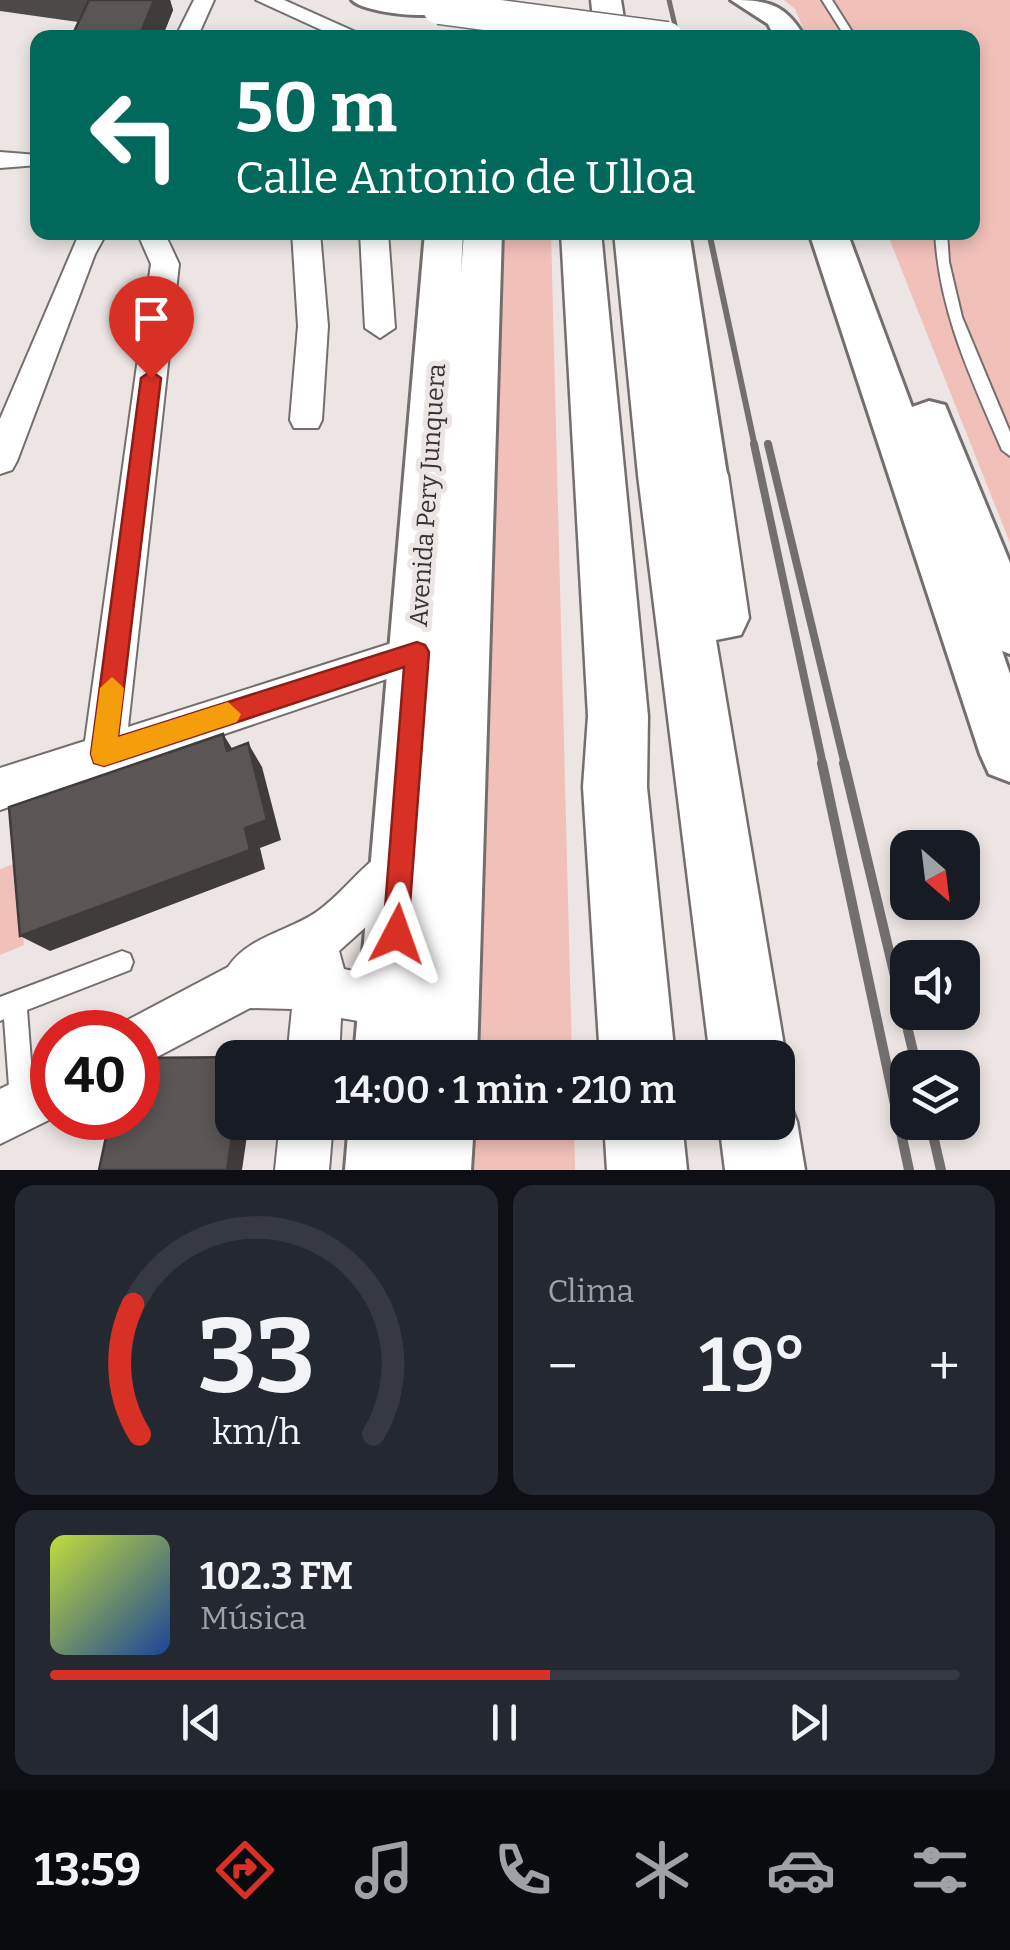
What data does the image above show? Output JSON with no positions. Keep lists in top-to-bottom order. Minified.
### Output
{"streets":{"street":["Avenida Pery Junquera"]},"north":"bottom right","page":{"turn":["50 m","Calle Antonio de Ulloa"],"limit":"40","trip":"14:00 · 1 min · 210 m","tile":"Clima","heat":["−","19°","+"],"song":["102.3 FM","Música"],"tabs":"13:59","gauge":["33","km/h"]}}
